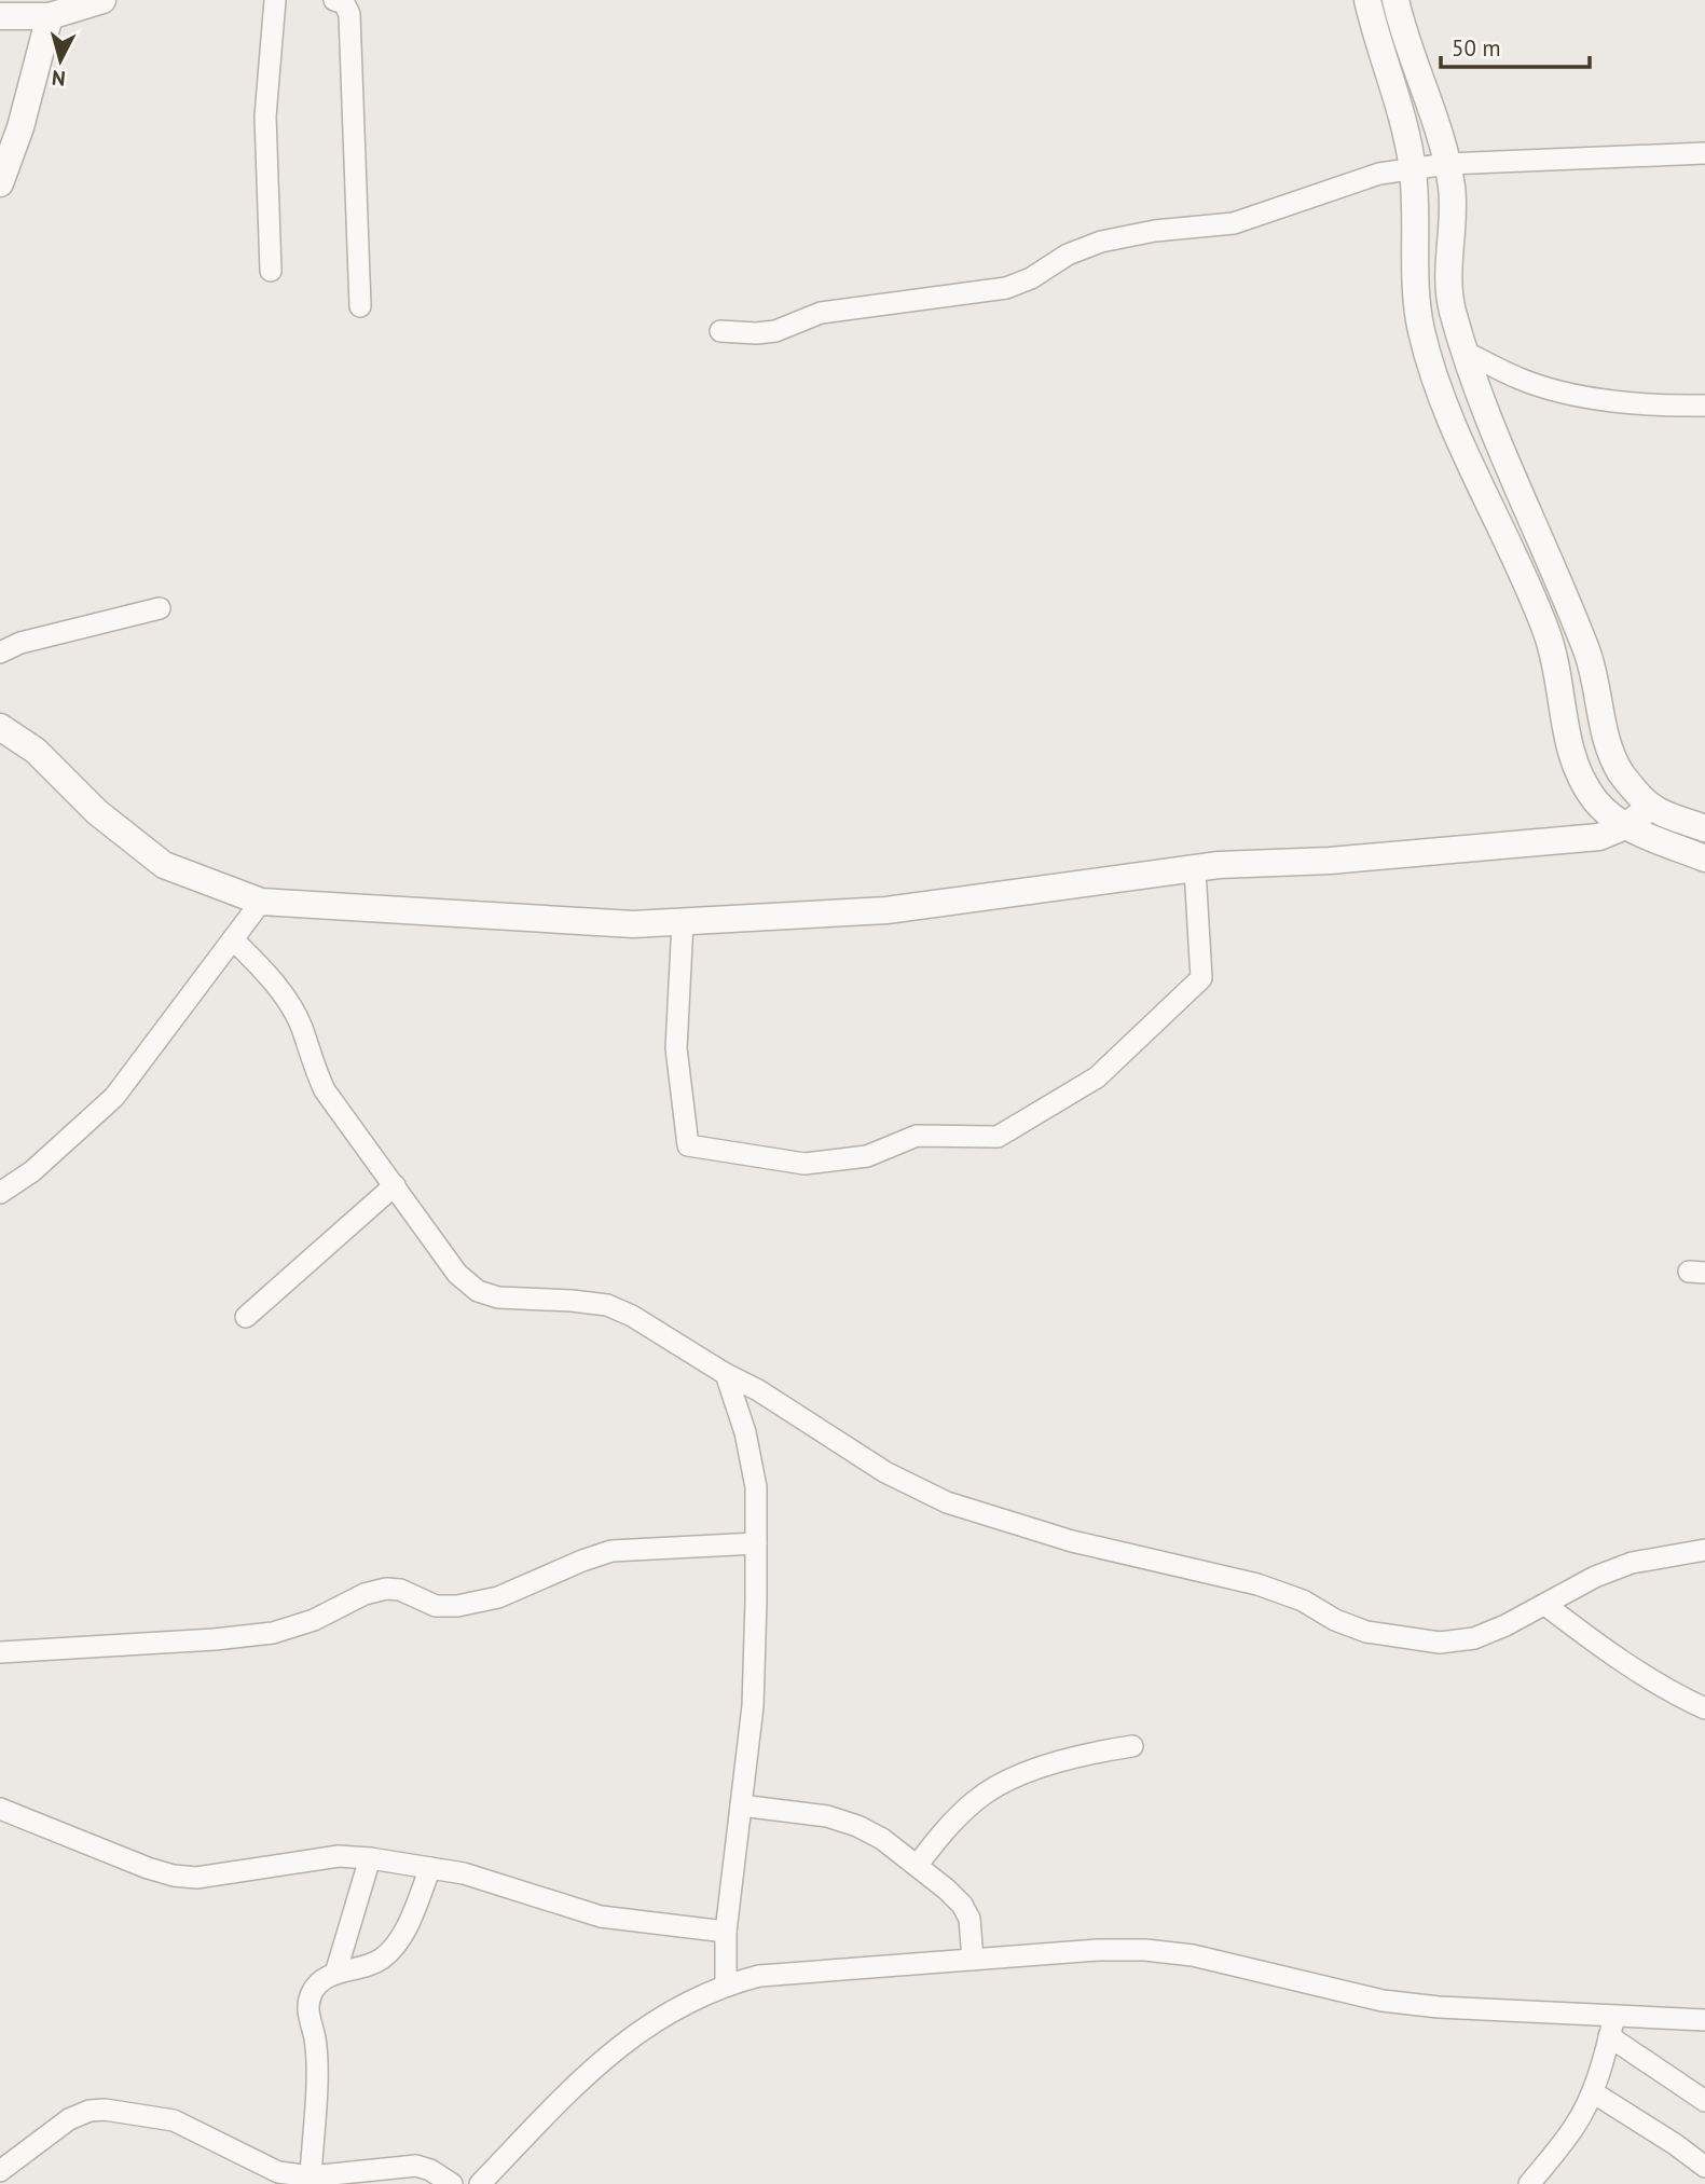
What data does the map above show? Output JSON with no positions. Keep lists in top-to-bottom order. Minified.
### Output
{"scale_bar":"50 m","north":"bottom"}
